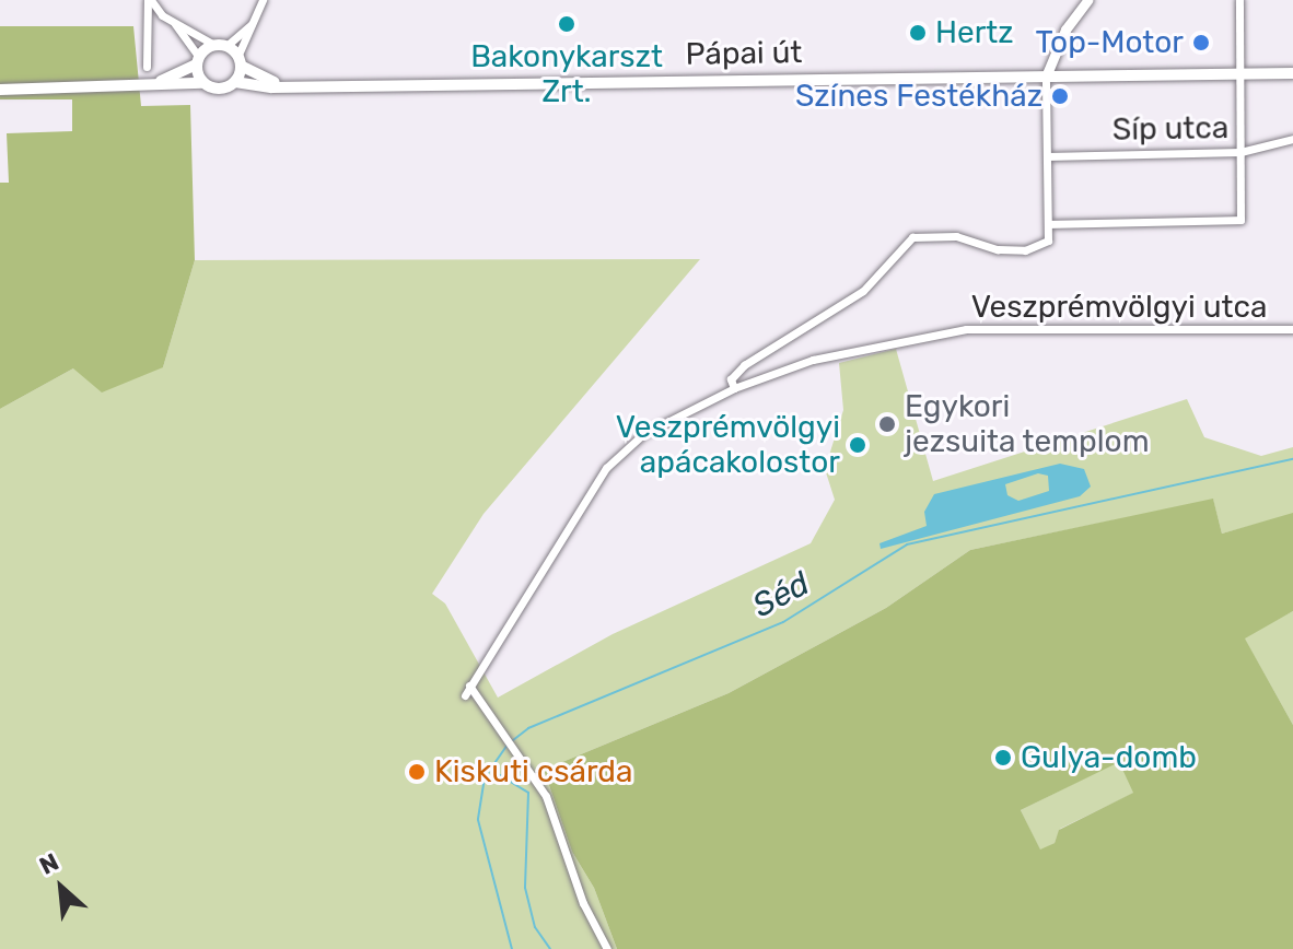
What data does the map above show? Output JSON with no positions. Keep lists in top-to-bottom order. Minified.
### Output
{"streets":{"main road":["Pápai út"],"street":["Síp utca","Veszprémvölgyi utca"]},"water":["Séd"],"places":["Bakonykarszt Zrt.","Hertz","Top-Motor","Színes Festékház","Egykori jezsuita templom","Veszprémvölgyi apácakolostor","Gulya-domb","Kiskuti csárda"],"north":"top left"}
